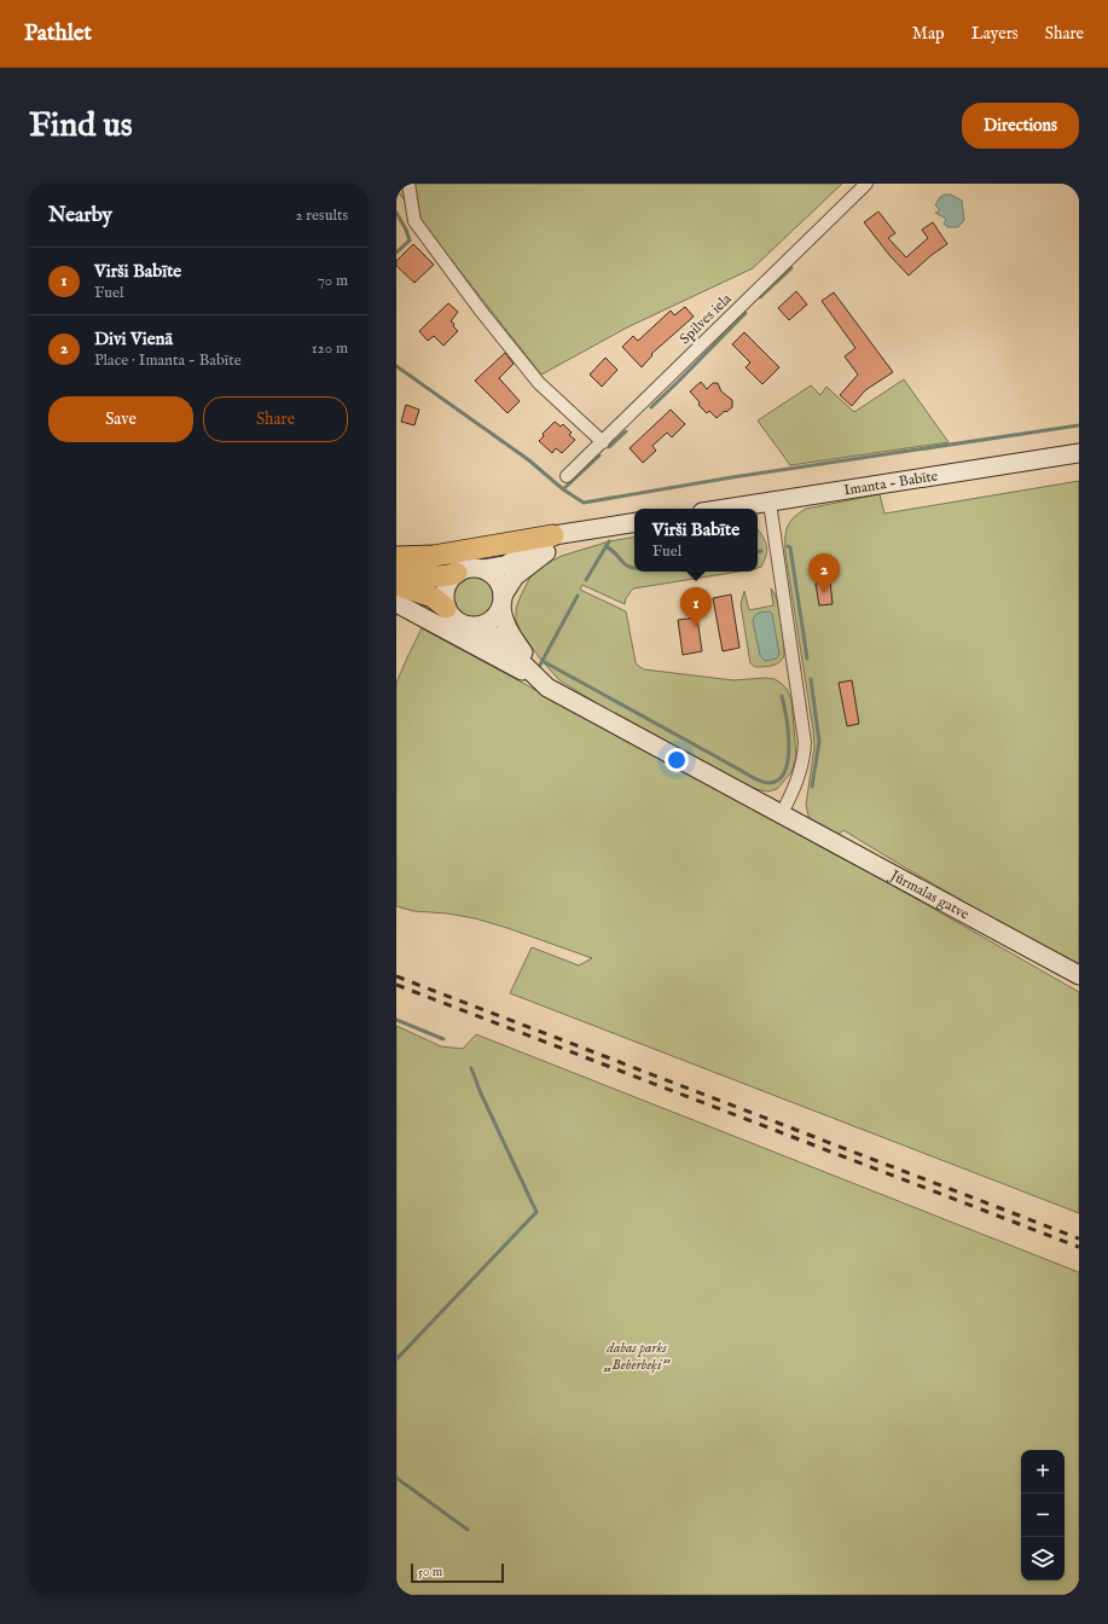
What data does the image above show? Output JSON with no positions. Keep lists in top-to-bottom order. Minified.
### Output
{"streets":{"main road":["Imanta - Babīte","Jūrmalas gatve"],"street":["Spilves iela"]},"parks":["dabas parks „Beberbeķi”"],"scale_bar":"50 m","page":{"header":"Pathlet","nav":["Map","Layers","Share"],"buttons":["Directions",["Save","Share"]],"title":"Find us","heading":["Nearby","2 results"],"list":[{"mark":"1","name":"Virši Babīte","note":"Fuel","value":"70 m"},{"mark":"2","name":"Divi Vienā","note":"Place · Imanta - Babīte","value":"120 m"}],"popup":["Virši Babīte","Fuel"],"pins":["2","1"],"map_buttons":["+","−"],"scale":"50 m"}}
